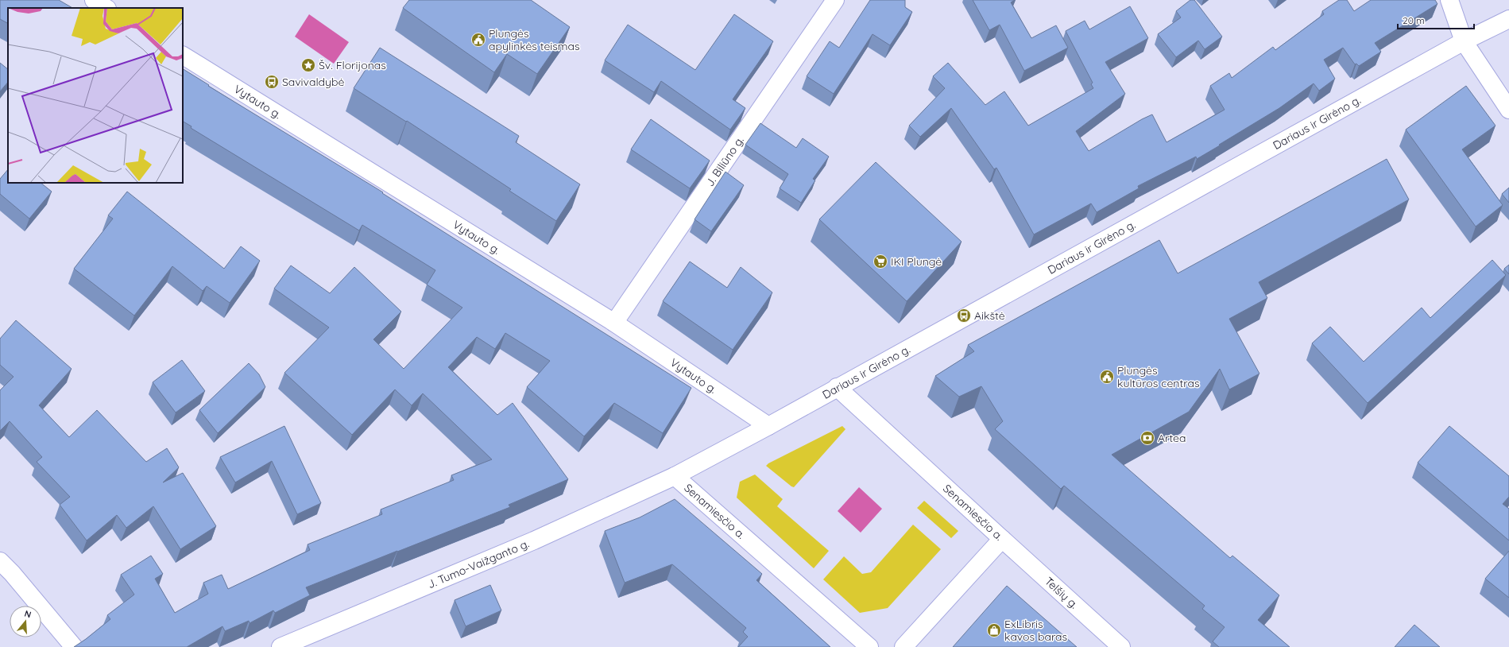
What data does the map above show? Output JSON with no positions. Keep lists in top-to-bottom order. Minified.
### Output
{"streets":{"main road":["Vytauto g.","Dariaus ir Girėno g.","J. Biliūno g.","Senamiesčio a.","J. Tumo-Vaižganto g.","Telšių g."]},"crossings":[["Vytauto g.","Dariaus ir Girėno g."],["Vytauto g.","J. Biliūno g."],["Dariaus ir Girėno g.","Senamiesčio a."],["Dariaus ir Girėno g.","J. Tumo-Vaižganto g."],["Senamiesčio a.","J. Tumo-Vaižganto g."],["Senamiesčio a.","Telšių g."]],"places":{"public building":["Plungės apylinkės teismas","Plungės kultūros centras"],"place":["Šv. Florijonas"],"bus stop":["Savivaldybė","Aikštė"],"supermarket":["IKI Plungė"],"bank":["Artea"],"shop":["ExLibris kavos baras"]},"scale_bar":"20 m","north":"top"}
